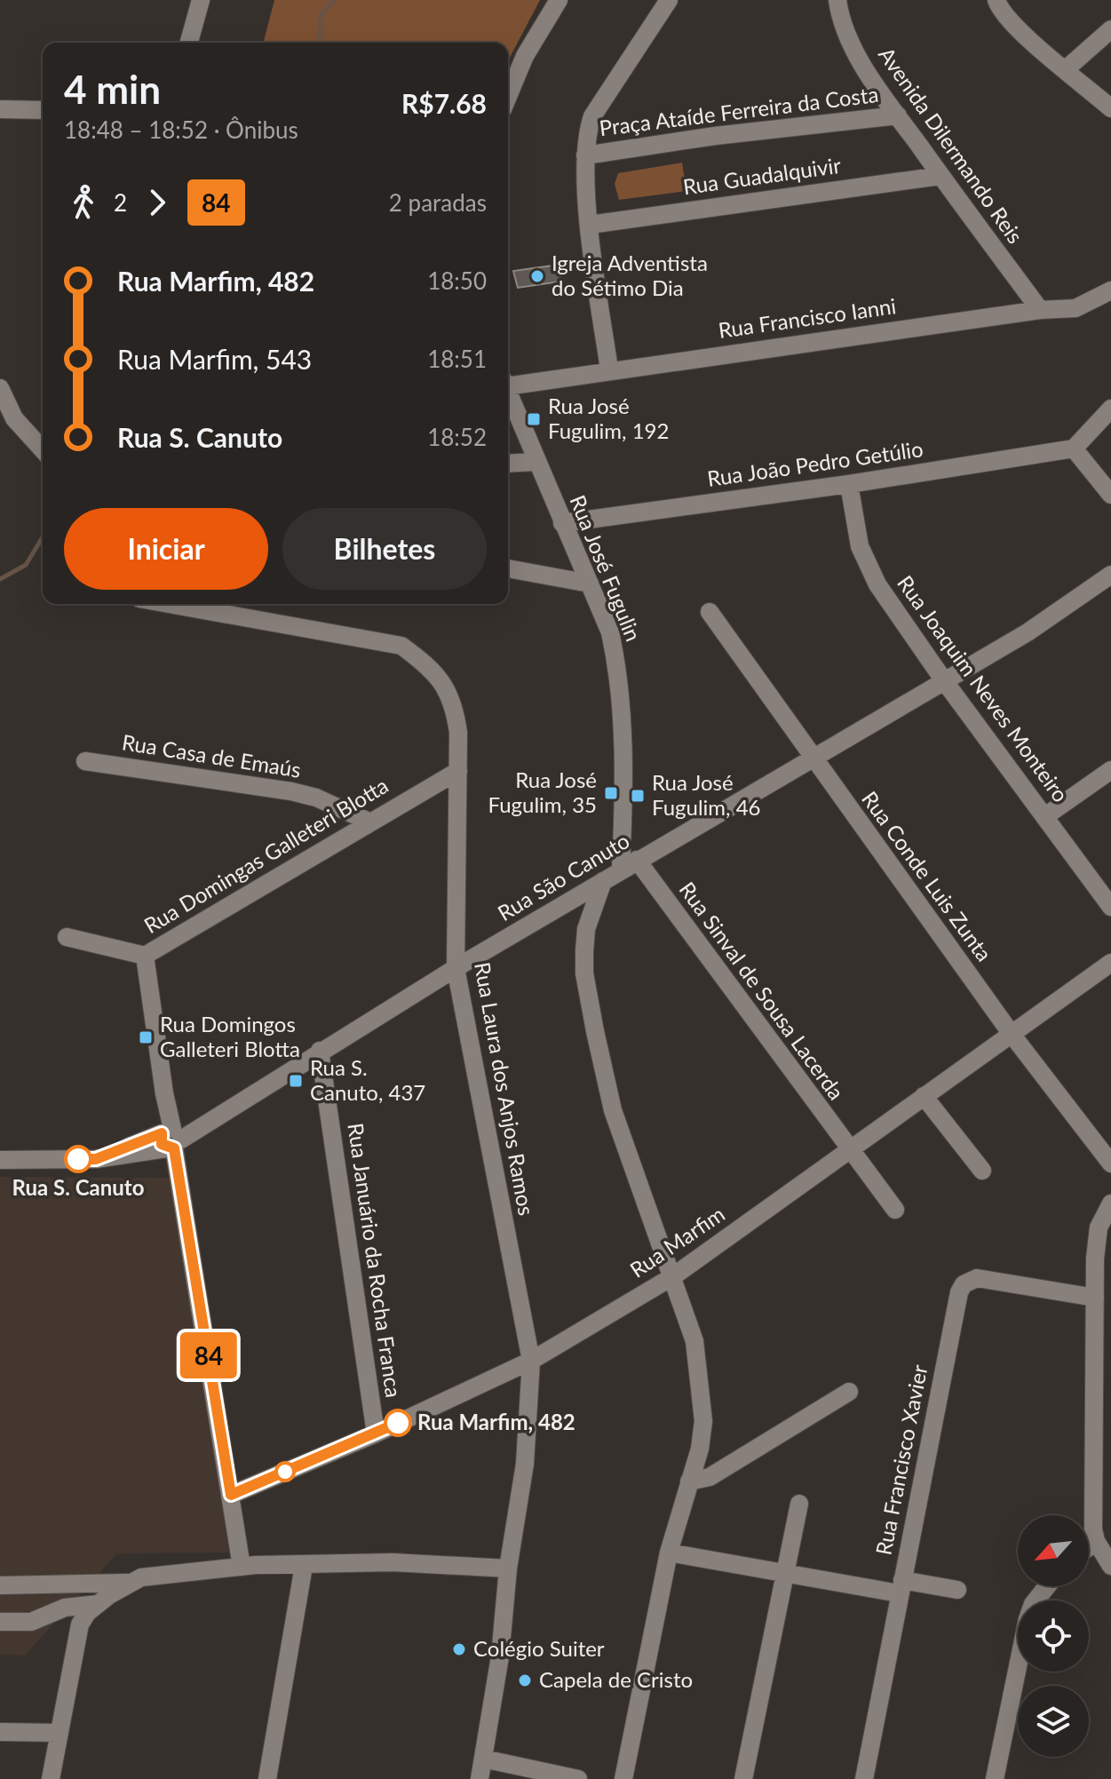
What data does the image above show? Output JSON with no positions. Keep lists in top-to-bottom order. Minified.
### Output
{"streets":{"street":["Praça Ataíde Ferreira da Costa","Avenida Dilermando Reis","Rua Guadalquivir","Rua Francisco Ianni","Rua João Pedro Getúlio","Rua José Fugulin","Rua Joaquim Neves Monteiro","Rua Casa de Emaús","Rua Domingas Galleteri Blotta","Rua Conde Luis Zunta","Rua São Canuto","Rua Sinval de Sousa Lacerda","Rua Laura dos Anjos Ramos","Rua Marfim","Rua Januário da Rocha Franca","Rua Francisco Xavier"]},"crossings":[["Praça Ataíde Ferreira da Costa","Avenida Dilermando Reis"],["Avenida Dilermando Reis","Rua Guadalquivir"],["Avenida Dilermando Reis","Rua Francisco Ianni"],["Rua João Pedro Getúlio","Rua José Fugulin"],["Rua João Pedro Getúlio","Rua Joaquim Neves Monteiro"],["Rua José Fugulin","Rua São Canuto"],["Rua Joaquim Neves Monteiro","Rua São Canuto"],["Rua Casa de Emaús","Rua Domingas Galleteri Blotta"],["Rua Domingas Galleteri Blotta","Rua São Canuto"],["Rua Domingas Galleteri Blotta","Rua Laura dos Anjos Ramos"],["Rua Domingas Galleteri Blotta","Rua Marfim"],["Rua Conde Luis Zunta","Rua São Canuto"],["Rua Conde Luis Zunta","Rua Marfim"],["Rua São Canuto","Rua Sinval de Sousa Lacerda"],["Rua São Canuto","Rua Laura dos Anjos Ramos"],["Rua São Canuto","Rua Januário da Rocha Franca"],["Rua Sinval de Sousa Lacerda","Rua Marfim"],["Rua Laura dos Anjos Ramos","Rua Marfim"],["Rua Marfim","Rua Januário da Rocha Franca"]],"places":{"other":["Igreja Adventista do Sétimo Dia","Rua S. Canuto","Rua Marfim, 482","Colégio Suiter","Capela de Cristo"],"transit":["Rua José Fugulim, 192","Rua José Fugulim, 35","Rua José Fugulim, 46","Rua Domingos Galleteri Blotta","Rua S. Canuto, 437"]},"lines":["bus line 84"],"north":"bottom left","page":{"on_map":"84","heading":["4 min","18:48 – 18:52 · Ônibus","R$7.68"],"legs":["2","84","2 paradas"],"list":[{"name":"Rua Marfim, 482","value":"18:50"},{"name":"Rua Marfim, 543","value":"18:51"},{"name":"Rua S. Canuto","value":"18:52"}],"buttons":["Iniciar","Bilhetes"]}}
